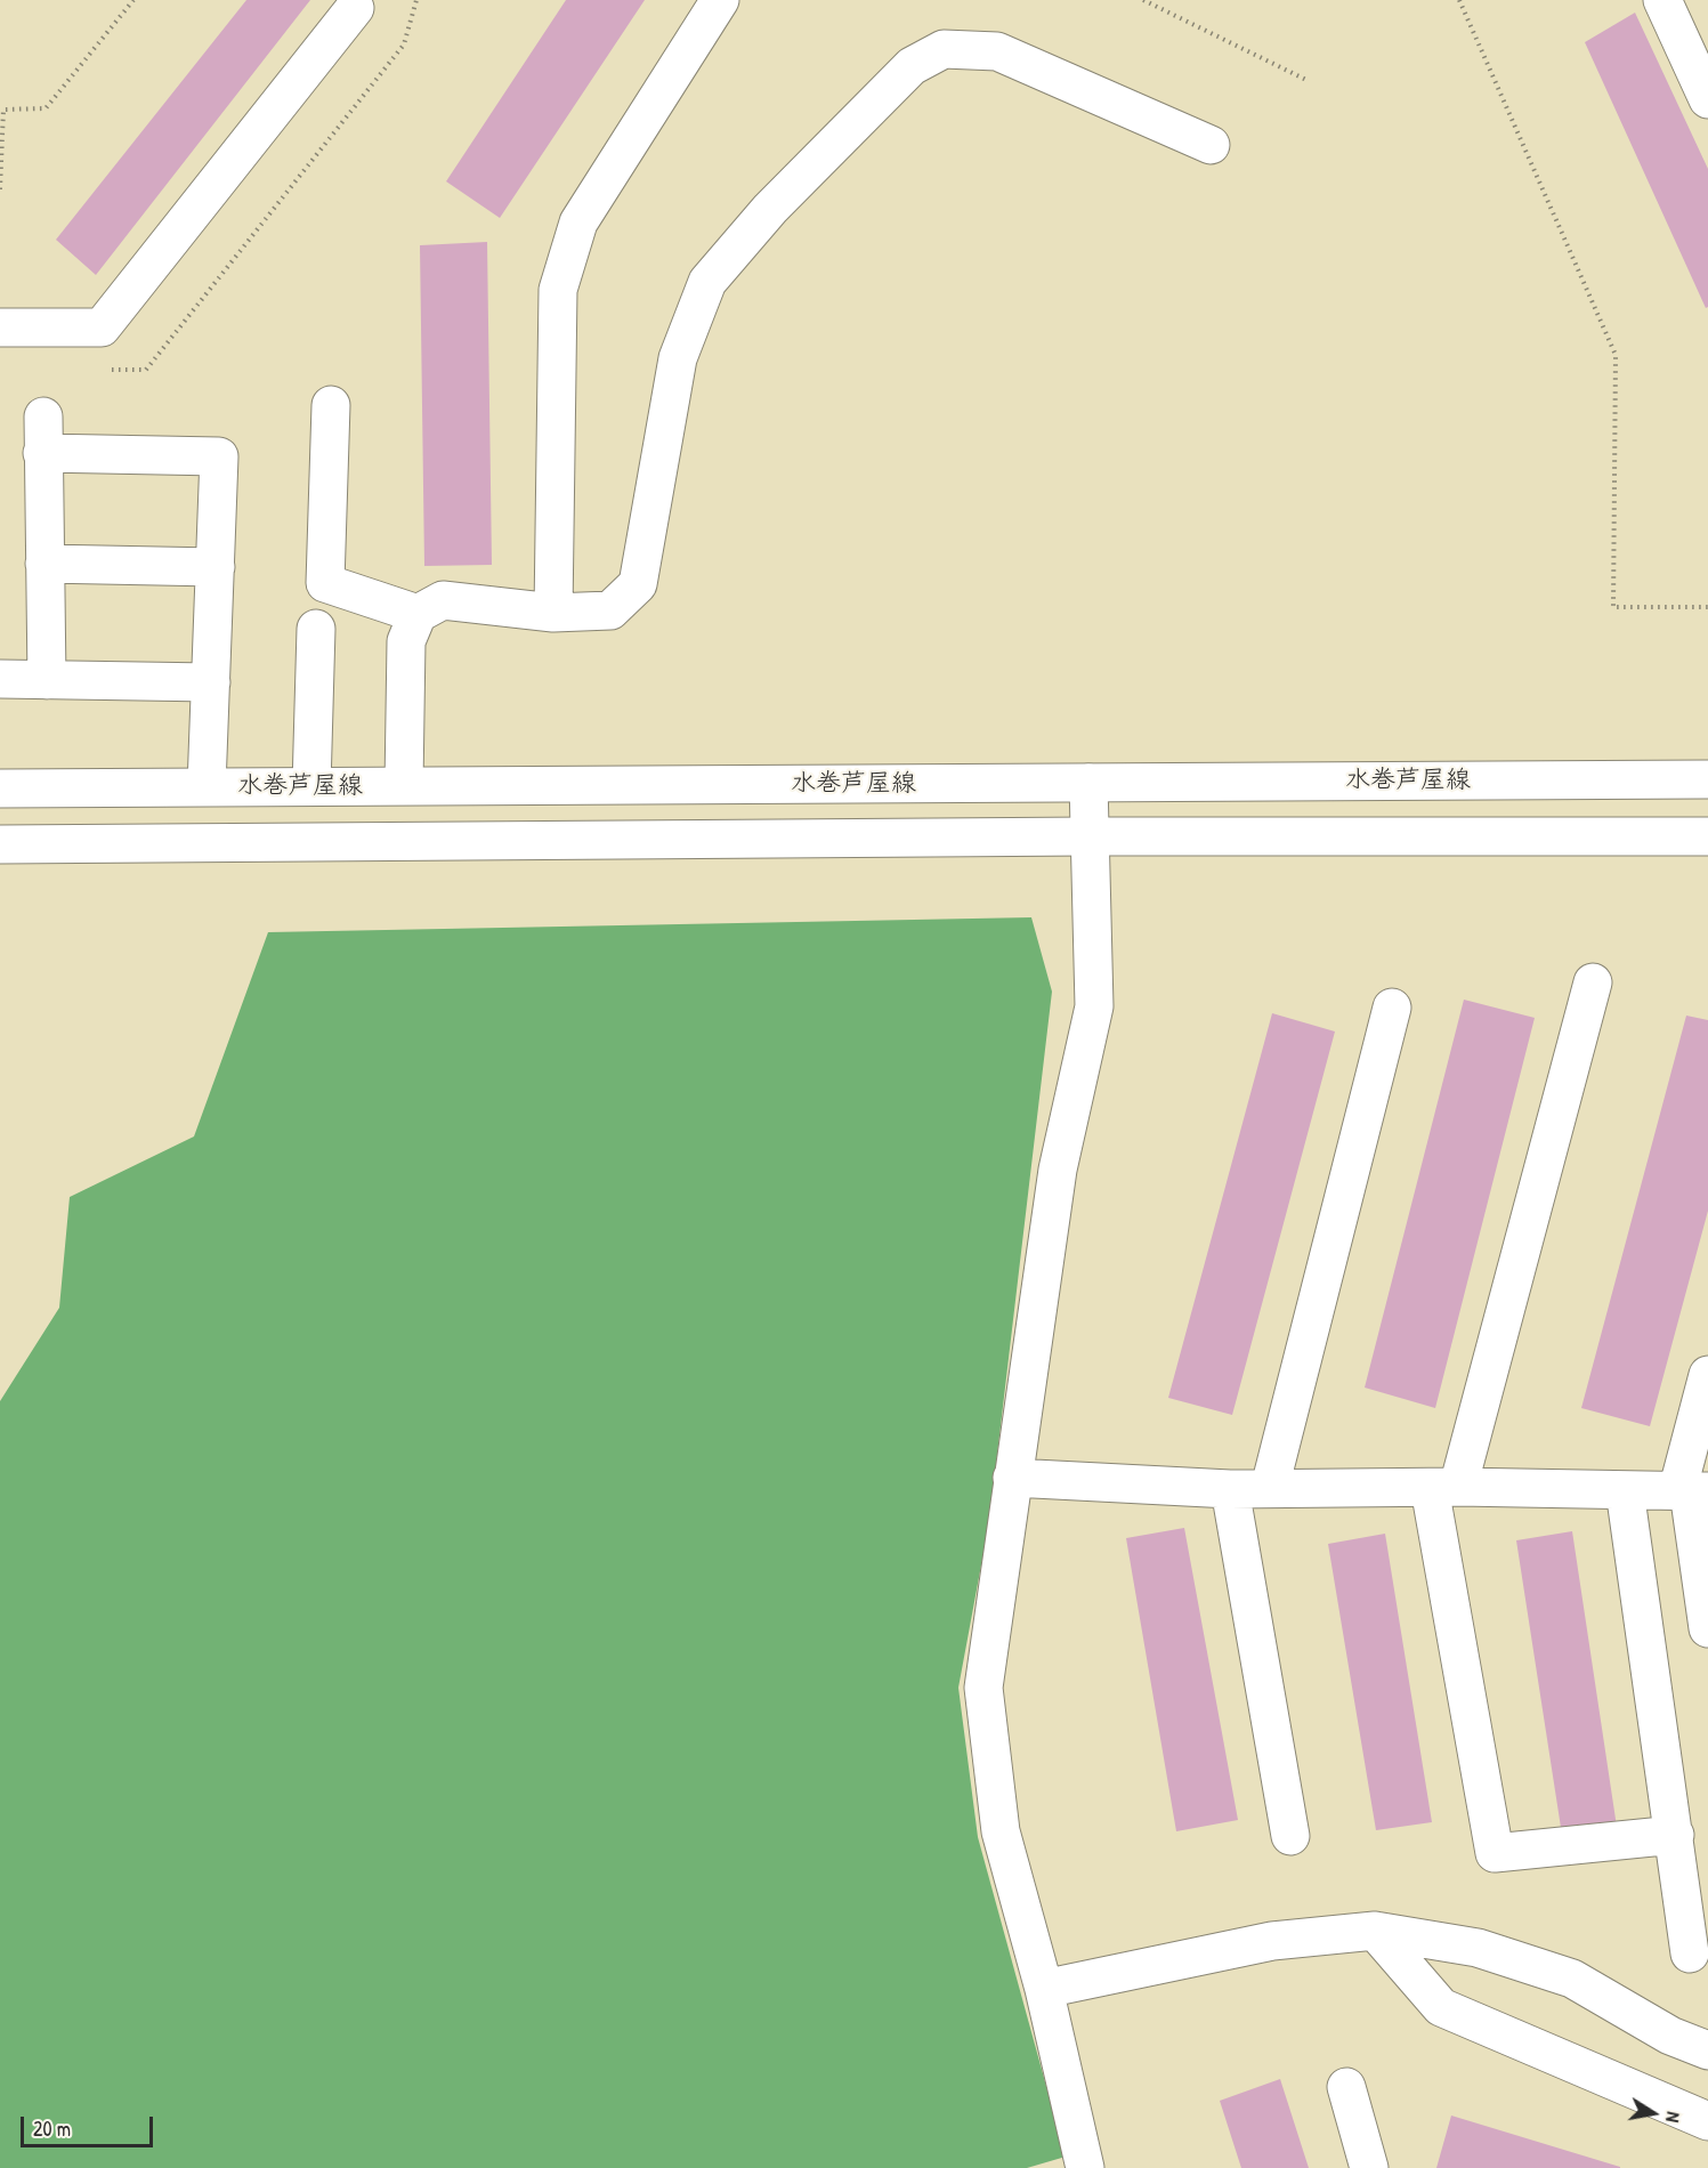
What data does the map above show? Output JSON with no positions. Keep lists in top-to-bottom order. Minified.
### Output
{"streets":{"street":["水巻芦屋線"]},"scale_bar":"20 m","north":"right"}
